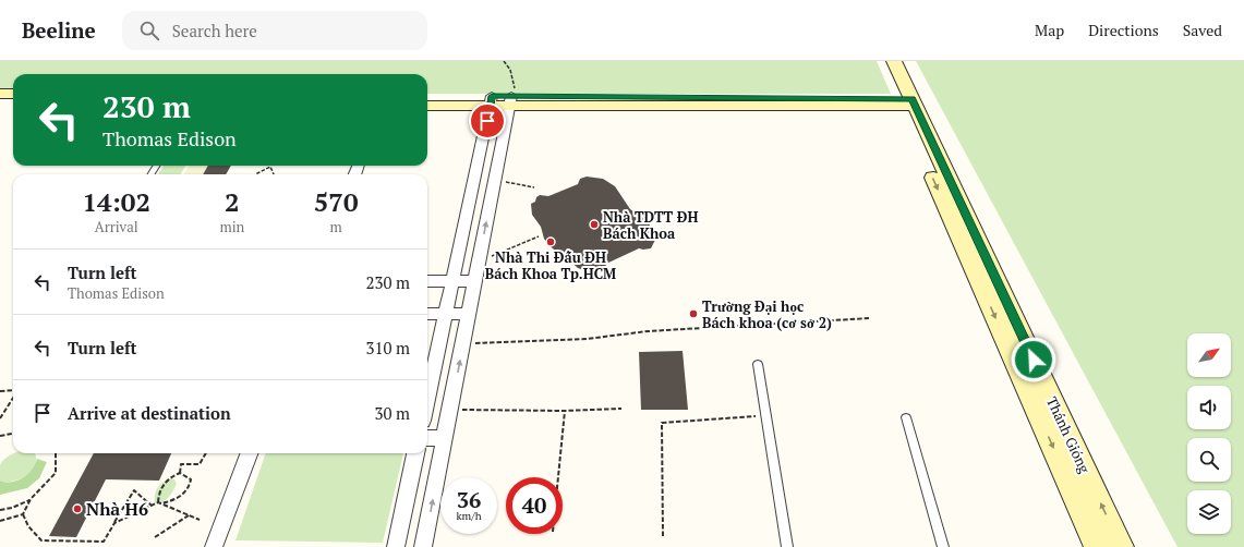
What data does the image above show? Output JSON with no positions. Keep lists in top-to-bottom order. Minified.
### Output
{"streets":{"street":["Thánh Gióng"]},"places":["Nhà TDTT ĐH Bách Khoa","Nhà Thi Đấu ĐH Bách Khoa Tp.HCM","Trường Đại học Bách khoa (cơ sở 2)","Nhà H6"],"north":"top right","page":{"header":"Beeline","search":"Search here","nav":["Map","Directions","Saved"],"turn":["230 m","Thomas Edison"],"eta":["14:02","Arrival","2","min","570","m"],"list":[{"name":"Turn left","note":"Thomas Edison","value":"230 m"},{"name":"Turn left","value":"310 m"},{"name":"Arrive at destination","value":"30 m"}],"speed":"36 km/h","limit":"40"}}
